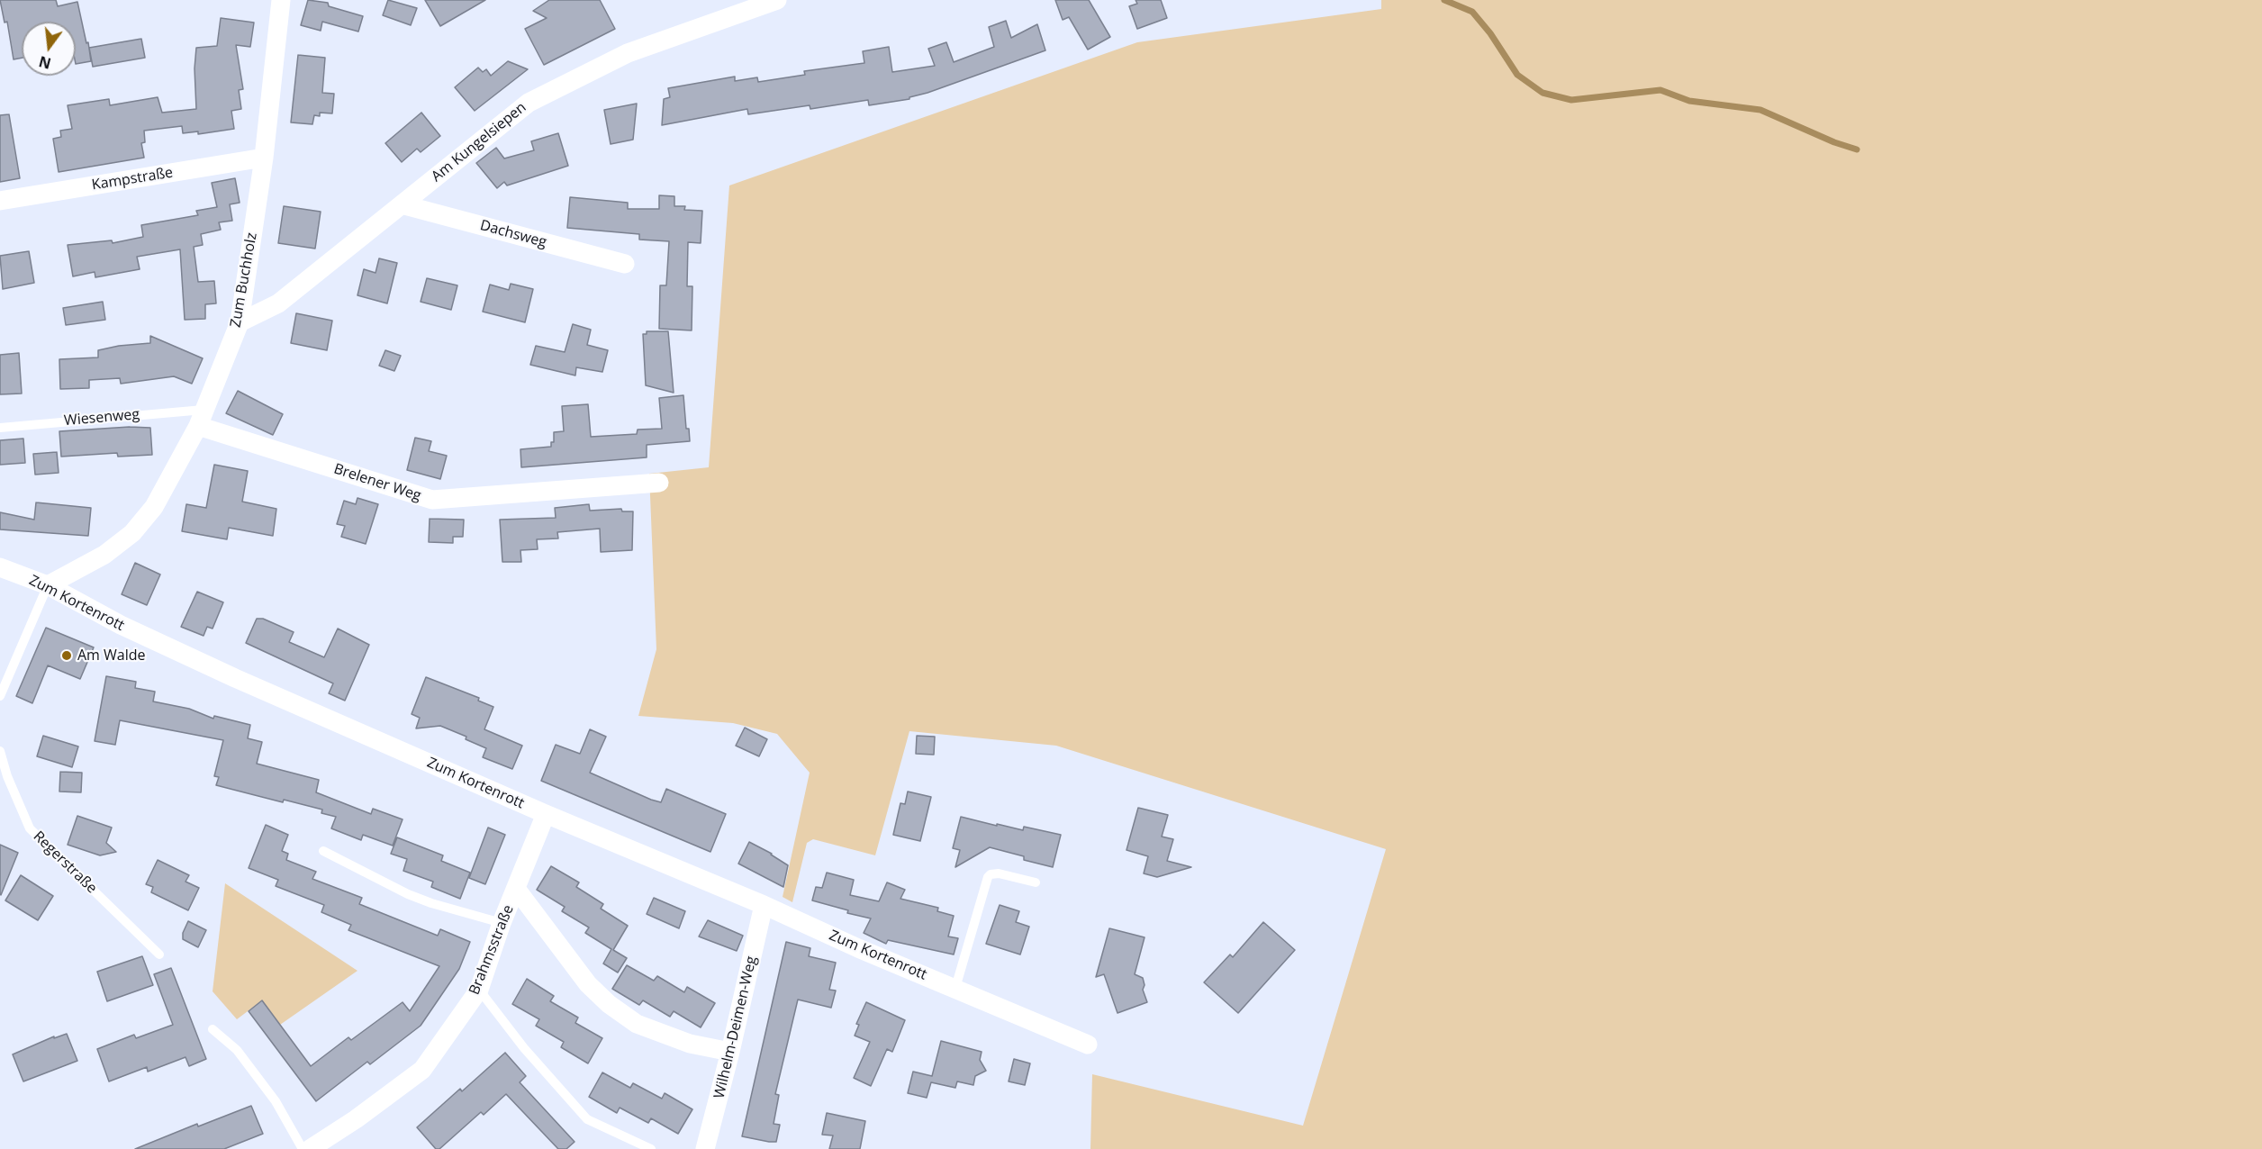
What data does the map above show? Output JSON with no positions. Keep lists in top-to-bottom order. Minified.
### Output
{"streets":{"street":["Am Kungelsiepen","Kampstraße","Dachsweg","Zum Buchholz","Brelener Weg","Zum Kortenrott","Brahmsstraße","Wilhelm-Deimen-Weg"],"lane":["Wiesenweg","Regerstraße"]},"crossings":[["Am Kungelsiepen","Dachsweg"],["Am Kungelsiepen","Zum Buchholz"],["Kampstraße","Zum Buchholz"],["Zum Buchholz","Wiesenweg"],["Zum Buchholz","Brelener Weg"],["Zum Buchholz","Zum Kortenrott"],["Wiesenweg","Brelener Weg"],["Zum Kortenrott","Brahmsstraße"],["Zum Kortenrott","Wilhelm-Deimen-Weg"]],"places":["Am Walde"],"north":"bottom"}
